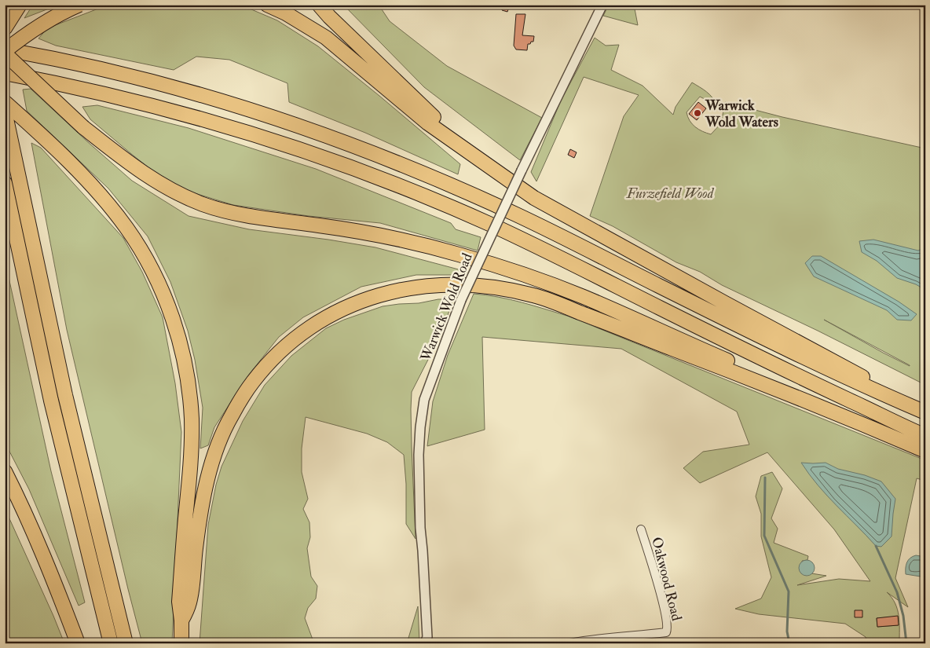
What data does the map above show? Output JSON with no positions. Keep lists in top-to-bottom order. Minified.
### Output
{"streets":{"street":["Warwick Wold Road","Oakwood Road"]},"parks":["Furzefield Wood"],"places":["Warwick Wold Waters"]}
